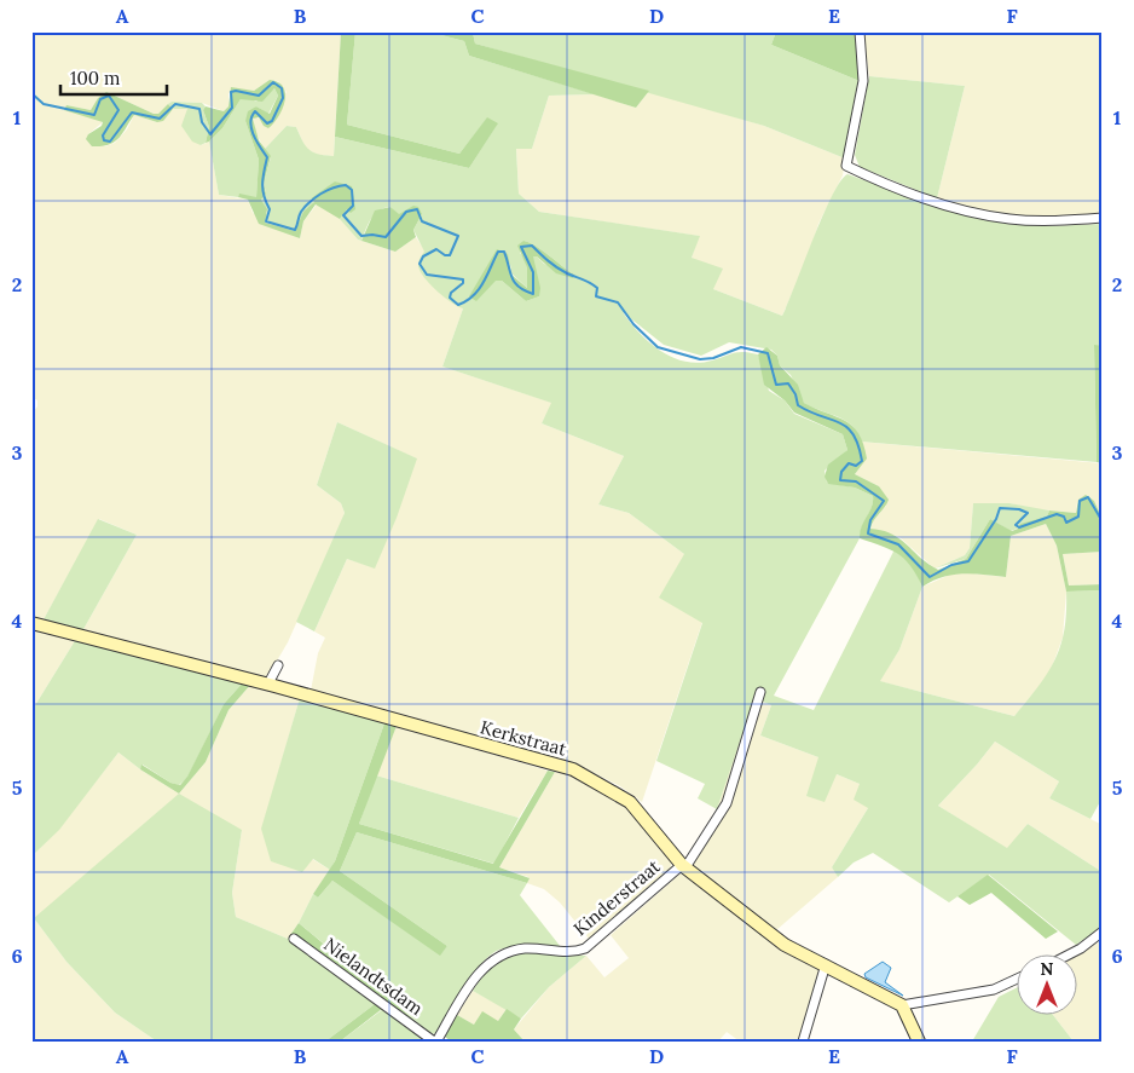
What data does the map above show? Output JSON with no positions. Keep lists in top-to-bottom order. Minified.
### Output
{"streets":{"street":["Kerkstraat","Kinderstraat","Nielandtsdam"]},"crossings":[["Kerkstraat","Kinderstraat"],["Kinderstraat","Nielandtsdam"]],"scale_bar":"100 m","north":"top","grid":{"columns":["A","B","C","D","E","F"],"rows":["1","2","3","4","5","6"]}}
